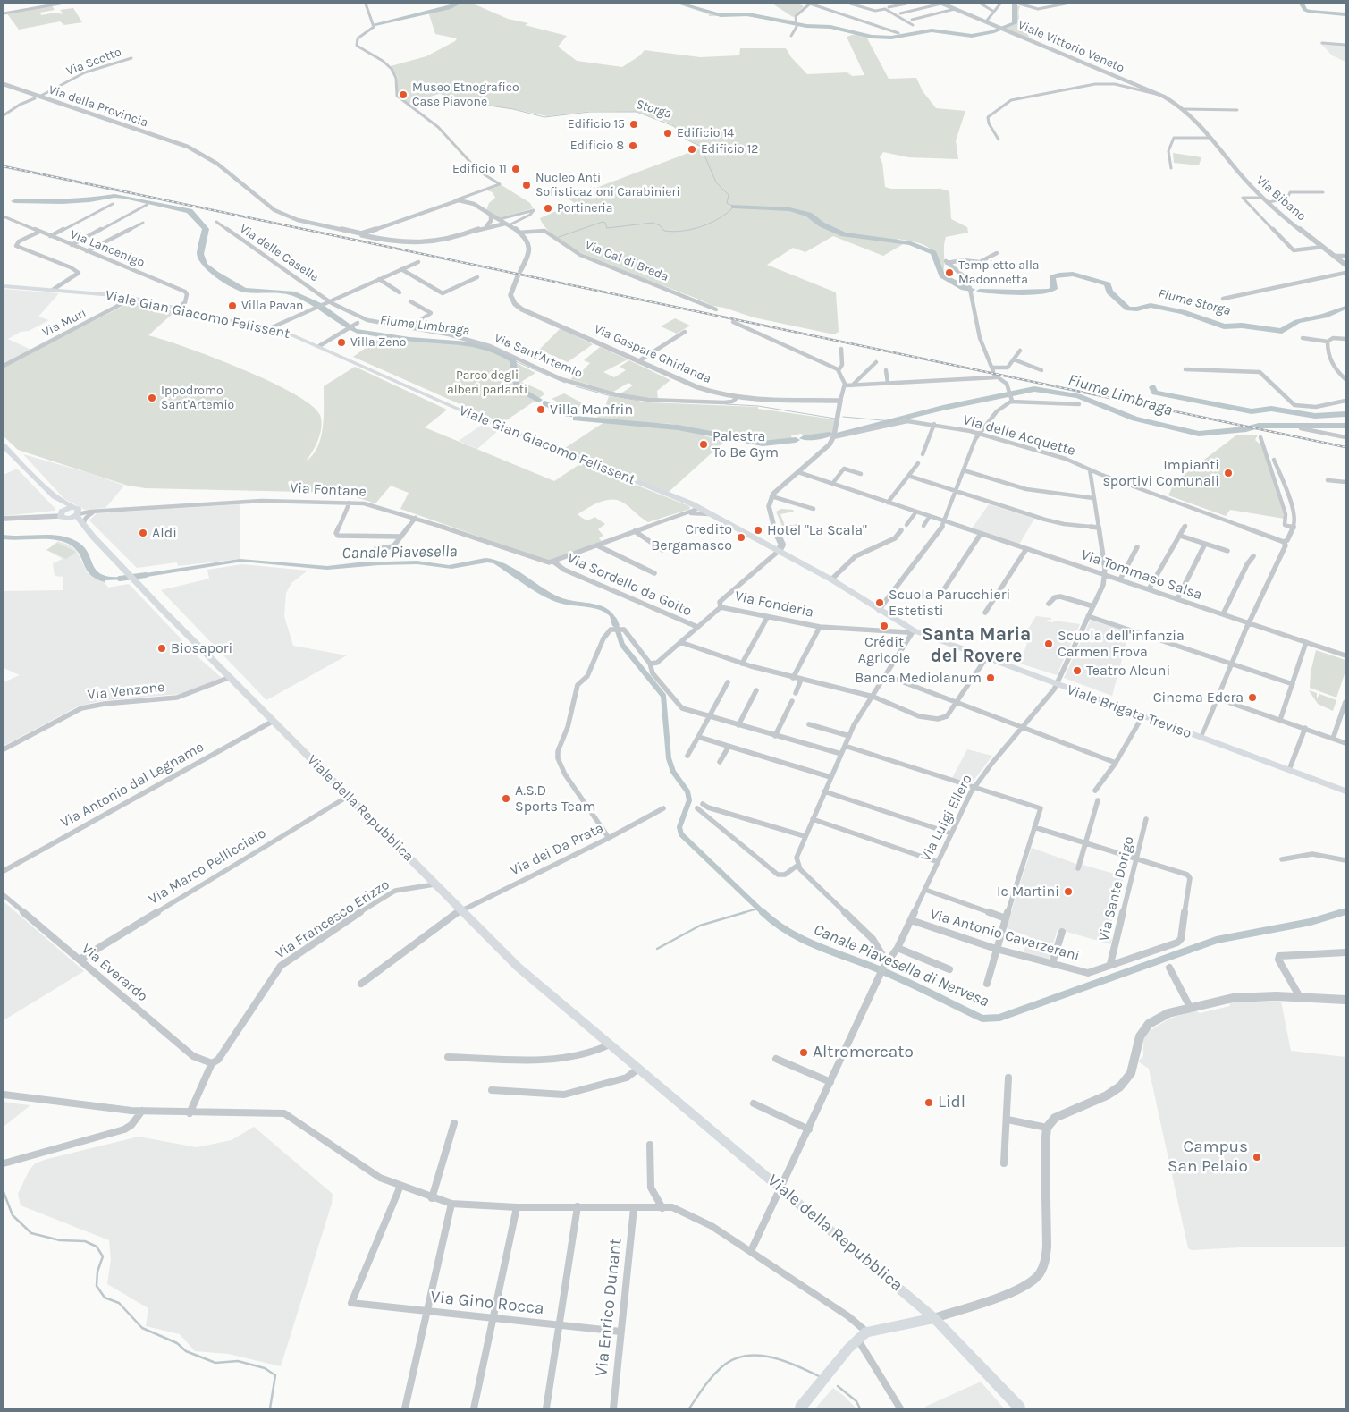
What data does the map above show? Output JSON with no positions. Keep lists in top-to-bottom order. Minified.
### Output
{"streets":{"main road":["Viale Gian Giacomo Felissent","Viale Brigata Treviso","Viale della Repubblica"],"street":["Viale Vittorio Veneto","Via Scotto","Via della Provincia","Via Bibano","Via Lancenigo","Via delle Caselle","Via Cal di Breda","Via Muri","Via Gaspare Ghirlanda","Via Sant'Artemio","Via delle Acquette","Via Fontane","Via Tommaso Salsa","Via Sordello da Goito","Via Fonderia","Via Venzone","Via Antonio dal Legname","Via Luigi Ellero","Via dei Da Prata","Via Marco Pellicciaio","Via Sante Dorigo","Via Francesco Erizzo","Via Antonio Cavarzerani","Via Everardo","Via Gino Rocca","Via Enrico Dunant"]},"crossings":[["Viale Vittorio Veneto","Via Bibano"],["Via Scotto","Via della Provincia"],["Via Lancenigo","Viale Gian Giacomo Felissent"],["Via delle Caselle","Via Sant'Artemio"],["Viale Gian Giacomo Felissent","Via Muri"],["Viale Gian Giacomo Felissent","Via Fonderia"],["Viale Gian Giacomo Felissent","Viale Brigata Treviso"],["Via Gaspare Ghirlanda","Via Sant'Artemio"],["Via Fontane","Via Sordello da Goito"],["Via Fontane","Viale della Repubblica"],["Via Tommaso Salsa","Via Luigi Ellero"],["Via Sordello da Goito","Via Fonderia"],["Via Fonderia","Viale Brigata Treviso"],["Via Venzone","Viale della Repubblica"],["Viale Brigata Treviso","Via Luigi Ellero"],["Via Antonio dal Legname","Viale della Repubblica"],["Viale della Repubblica","Via Luigi Ellero"],["Viale della Repubblica","Via dei Da Prata"],["Viale della Repubblica","Via Marco Pellicciaio"],["Viale della Repubblica","Via Francesco Erizzo"],["Via Luigi Ellero","Via Antonio Cavarzerani"],["Via Marco Pellicciaio","Via Everardo"],["Via Sante Dorigo","Via Antonio Cavarzerani"],["Via Francesco Erizzo","Via Everardo"],["Via Gino Rocca","Via Enrico Dunant"]],"districts":["Santa Maria del Rovere"],"water":["Storga","Fiume Storga","Fiume Limbraga","Canale Piavesella","Canale Piavesella di Nervesa"],"parks":["Parco degli alberi parlanti"],"places":["Museo Etnografico Case Piavone","Edificio 15","Edificio 14","Edificio 8","Edificio 12","Edificio 11","Nucleo Anti Sofisticazioni Carabinieri","Portineria","Tempietto alla Madonnetta","Villa Pavan","Villa Zeno","Ippodromo Sant'Artemio","Villa Manfrin","Palestra To Be Gym","Impianti sportivi Comunali","Hotel \"La Scala\"","Aldi","Credito Bergamasco","Scuola Parucchieri Estetisti","Crédit Agricole","Scuola dell'infanzia Carmen Frova","Biosapori","Teatro Alcuni","Banca Mediolanum","Cinema Edera","A.S.D Sports Team","Ic Martini","Altromercato","Lidl","Campus San Pelaio"]}
